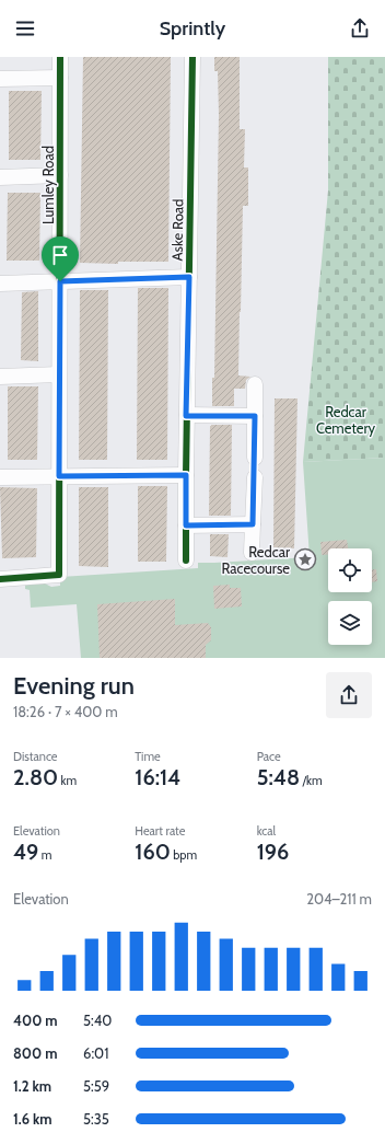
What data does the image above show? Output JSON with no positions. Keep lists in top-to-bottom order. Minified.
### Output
{"streets":{"street":["Lumley Road","Aske Road"]},"parks":["Redcar Cemetery"],"places":{"place":["Redcar Racecourse"]},"page":{"header":"Sprintly","heading":["Evening run","18:26 · 7 × 400 m"],"stats":[["Distance","2.80 km"],["Time","16:14"],["Pace","5:48 /km"],["Elevation","49 m"],["Heart rate","160 bpm"],["kcal","196"]],"chart":["Elevation","204–211 m"],"list":[{"name":"400 m","note":"5:40"},{"name":"800 m","note":"6:01"},{"name":"1.2 km","note":"5:59"},{"name":"1.6 km","note":"5:35"}]}}
